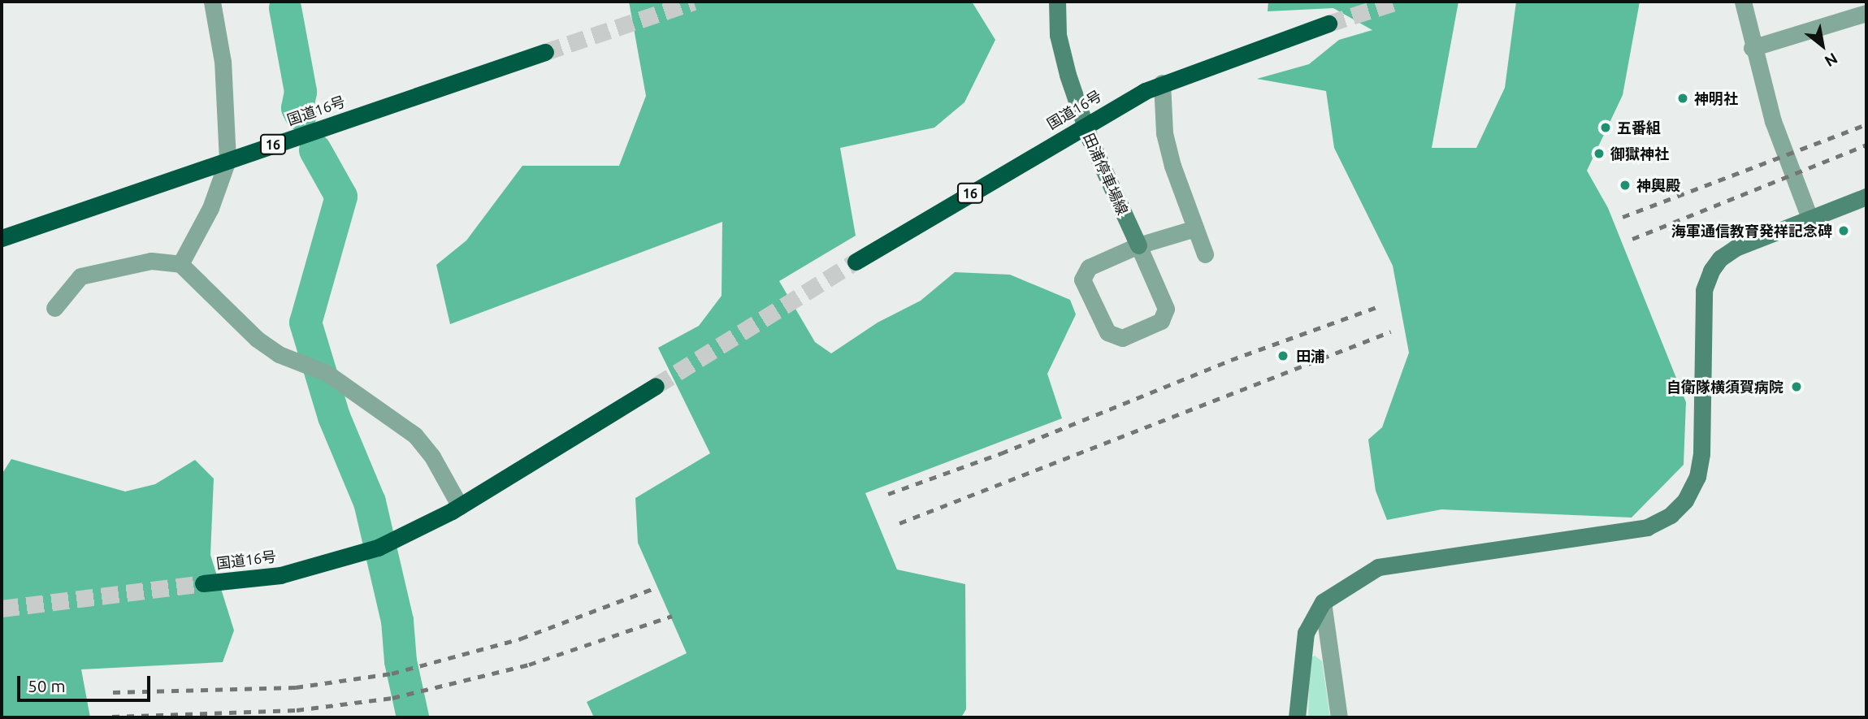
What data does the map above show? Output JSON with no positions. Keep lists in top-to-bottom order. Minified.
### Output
{"streets":{"highway":["国道16号","16"],"street":["田浦停車場線"]},"crossings":[["国道16号","田浦停車場線"]],"places":["神明社","五番組","御獄神社","神輿殿","海軍通信教育発祥記念碑","田浦","自衛隊横須賀病院"],"scale_bar":"50 m","north":"bottom right"}
